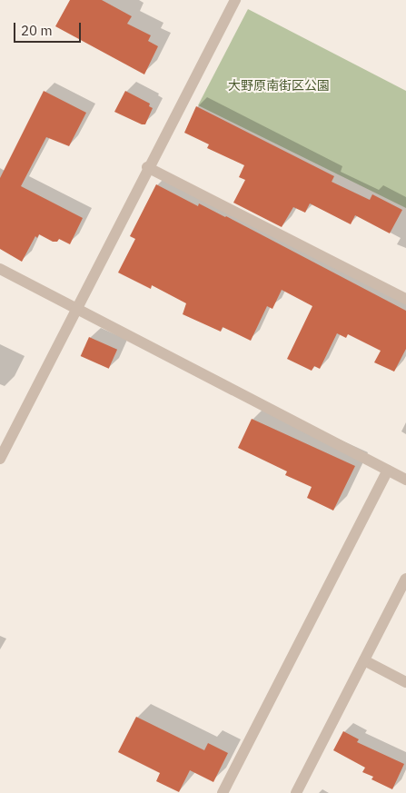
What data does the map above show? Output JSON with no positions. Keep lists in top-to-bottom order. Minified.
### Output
{"parks":["大野原南街区公園"],"scale_bar":"20 m"}
